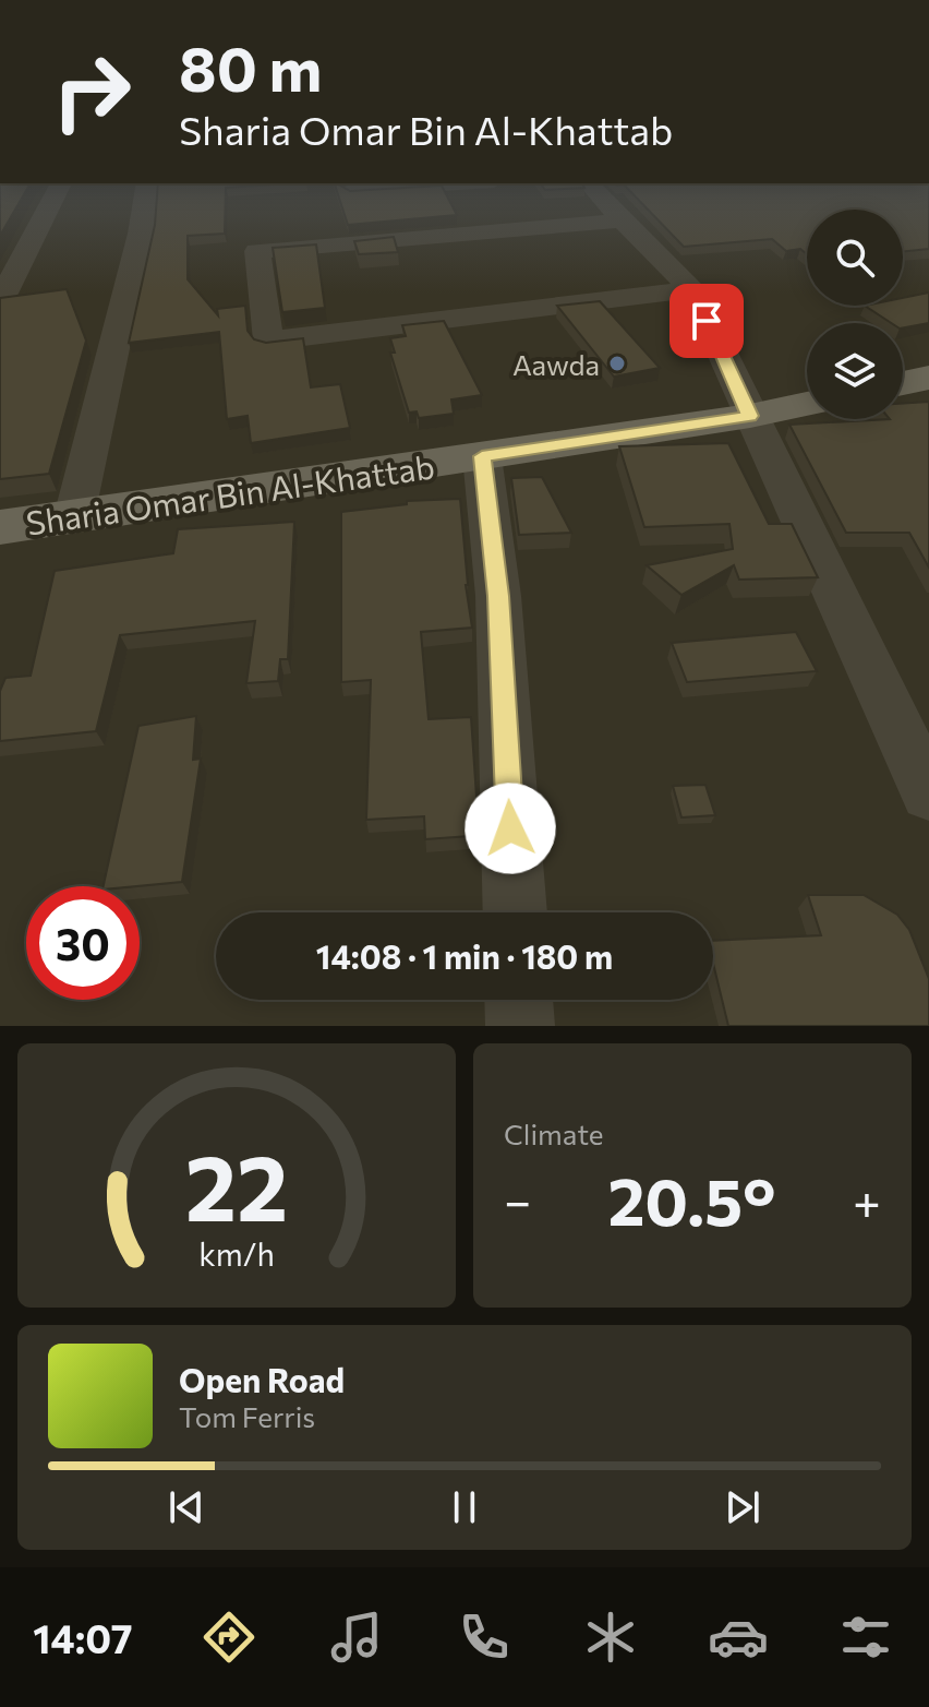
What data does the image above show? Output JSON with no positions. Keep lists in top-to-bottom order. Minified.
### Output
{"streets":{"main road":["Sharia Omar Bin Al-Khattab"]},"places":["Aawda"],"page":{"turn":["80 m","Sharia Omar Bin Al-Khattab"],"limit":"30","trip":"14:08 · 1 min · 180 m","tile":"Climate","heat":["−","20.5°","+"],"song":["Open Road","Tom Ferris"],"tabs":"14:07","gauge":["22","km/h"]}}
